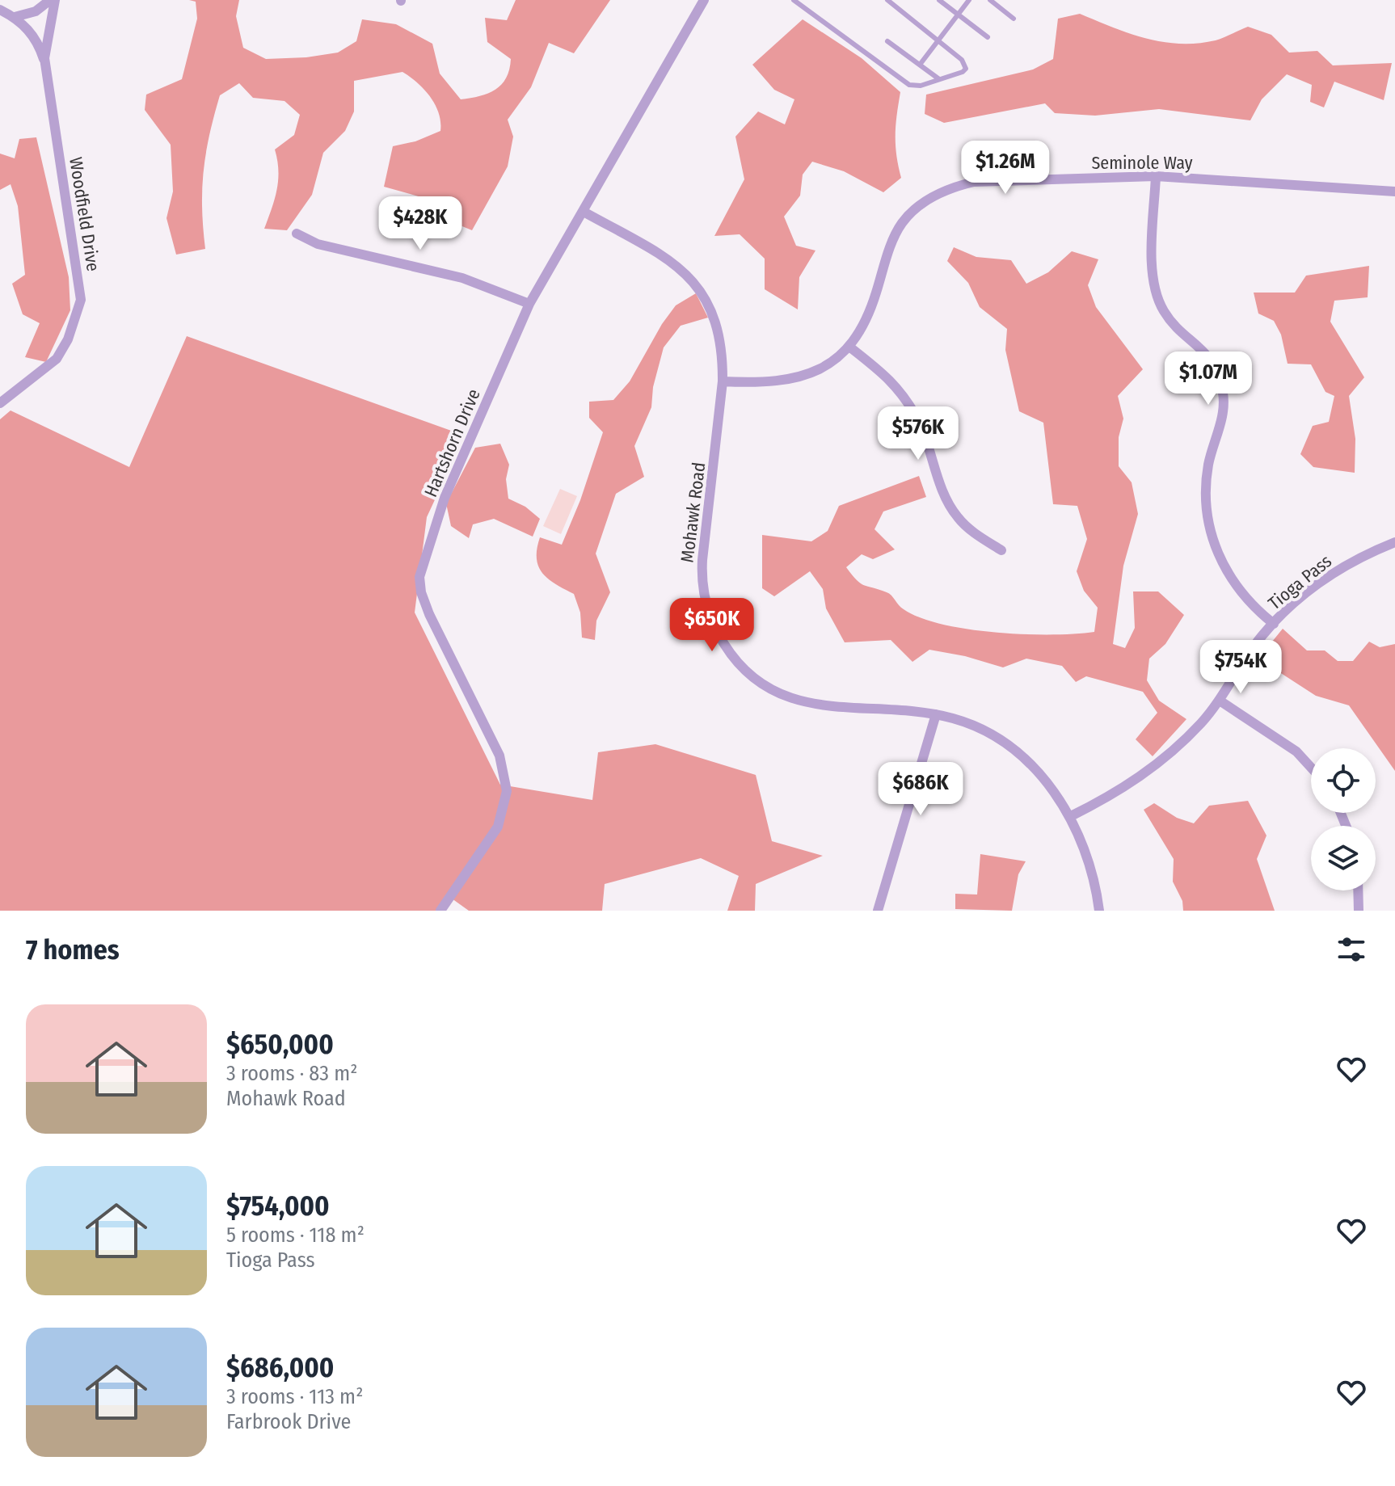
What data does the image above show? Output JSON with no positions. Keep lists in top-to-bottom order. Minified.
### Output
{"streets":{"street":["Seminole Way","Woodfield Drive","Hartshorn Drive","Mohawk Road","Tioga Pass"]},"crossings":[["Seminole Way","Mohawk Road"],["Hartshorn Drive","Mohawk Road"],["Mohawk Road","Tioga Pass"]],"page":{"price":["$1.26M","$428K","$1.07M","$576K","$650K","$754K","$686K"],"heading":"7 homes","list":[{"name":"$650,000","note":"3 rooms · 83 m² · Mohawk Road"},{"name":"$754,000","note":"5 rooms · 118 m² · Tioga Pass"},{"name":"$686,000","note":"3 rooms · 113 m² · Farbrook Drive"}]}}
